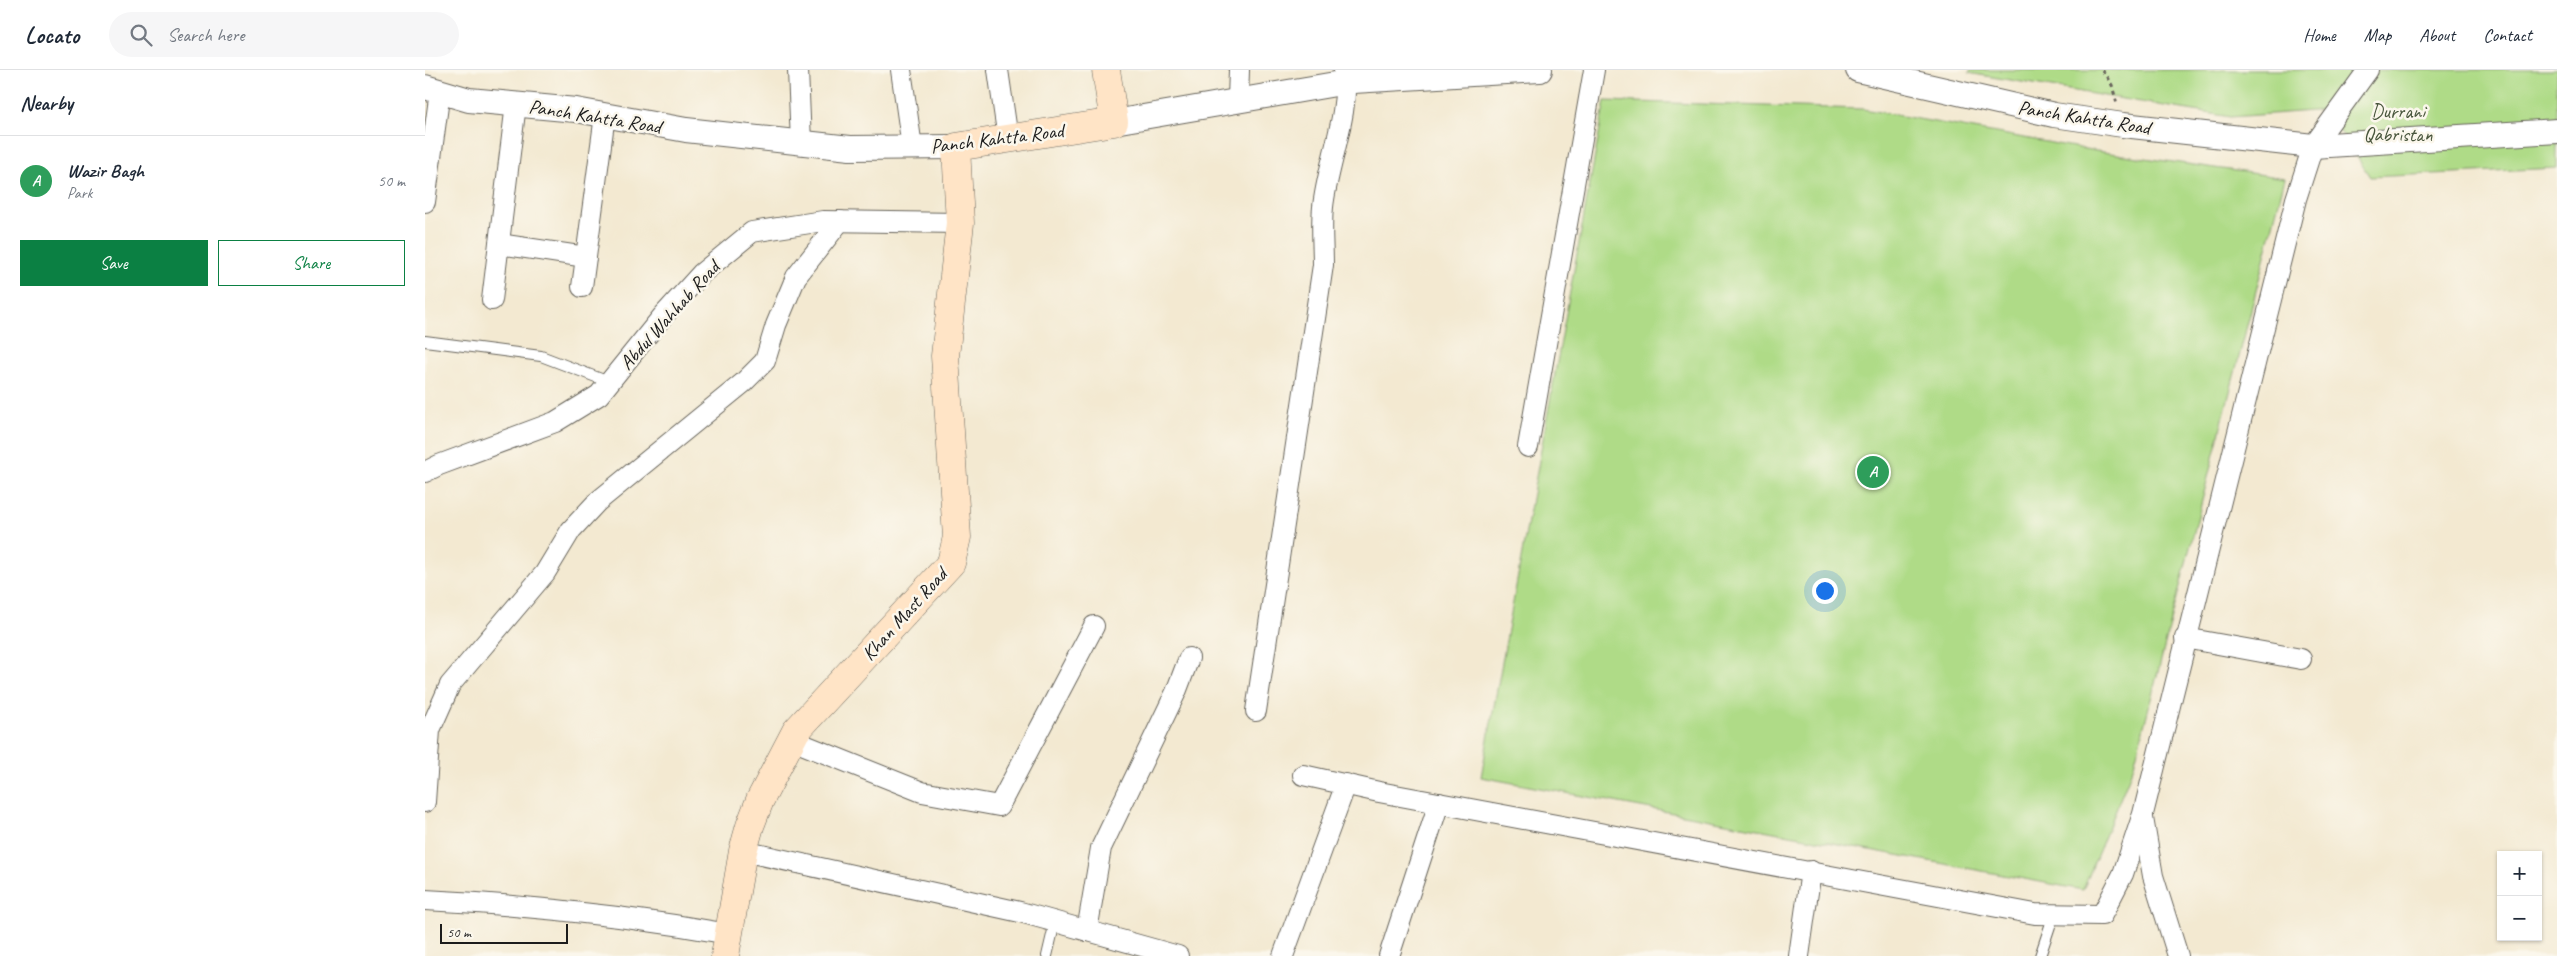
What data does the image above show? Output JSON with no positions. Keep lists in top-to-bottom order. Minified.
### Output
{"streets":{"main road":["Panch Kahtta Road","Khan Mast Road"],"street":["Abdul Wahhab Road"]},"crossings":[["Panch Kahtta Road","Khan Mast Road"],["Abdul Wahhab Road","Khan Mast Road"]],"parks":["Durrani Qabristan"],"scale_bar":"50 m","page":{"header":"Locato","search":"Search here","nav":["Home","Map","About","Contact"],"heading":"Nearby","list":[{"mark":"A","name":"Wazir Bagh","note":"Park","value":"50 m"}],"buttons":["Save","Share"],"pins":"A","map_buttons":["+","−"],"scale":"50 m"}}
